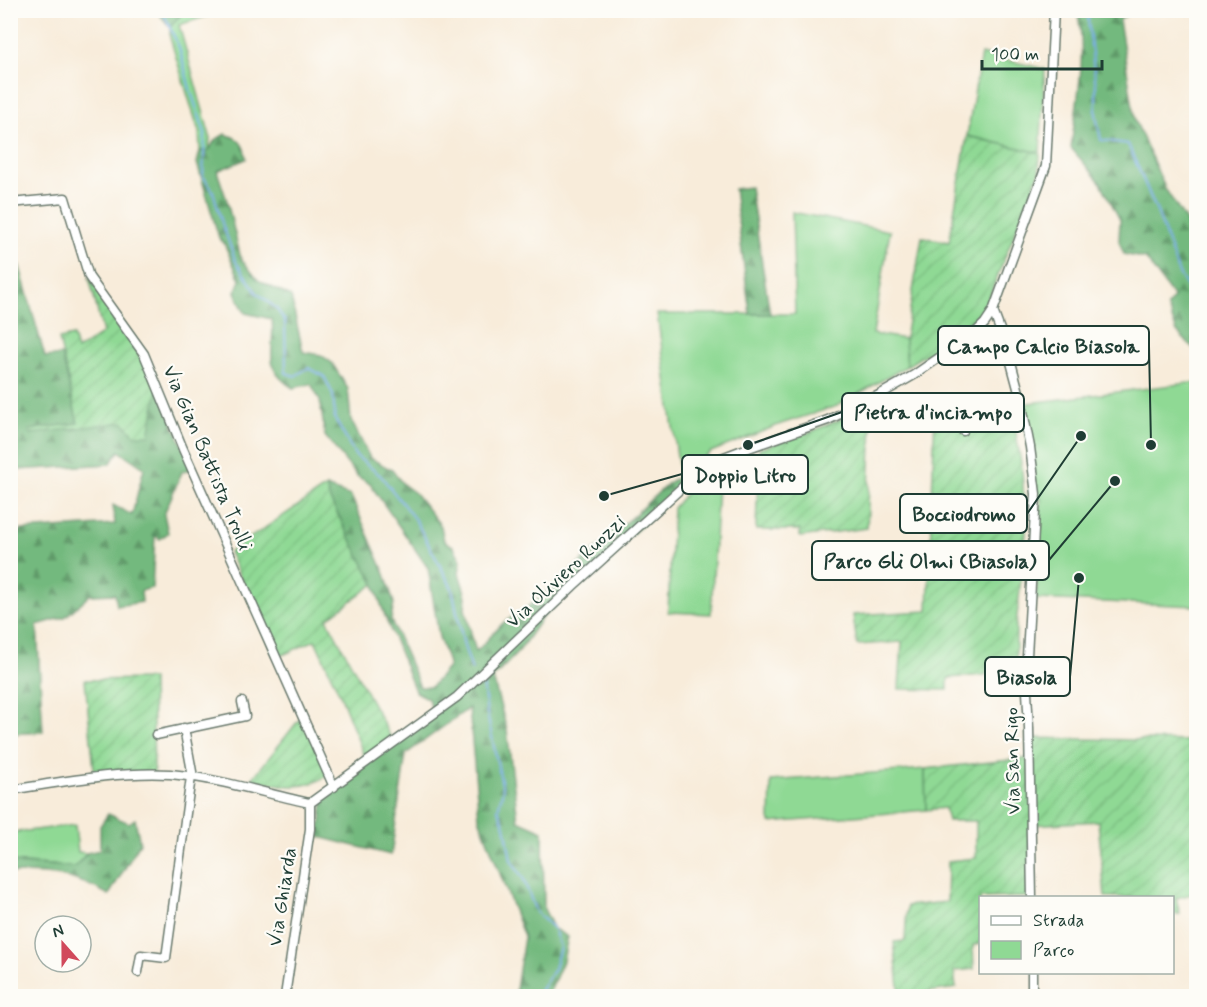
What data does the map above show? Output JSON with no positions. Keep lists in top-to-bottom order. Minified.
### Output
{"streets":{"street":["Via Gian Battista Trolli","Via Oliviero Ruozzi","Via San Rigo","Via Ghiarda"]},"crossings":[["Via Gian Battista Trolli","Via Oliviero Ruozzi"],["Via Oliviero Ruozzi","Via San Rigo"],["Via Oliviero Ruozzi","Via Ghiarda"]],"places":["Bocciodromo","Pietra d'inciampo","Campo Calcio Biasola","Parco Gli Olmi (Biasola)","Doppio Litro","Biasola"],"legend":["Strada","Parco"],"scale_bar":"100 m","north":"top"}
